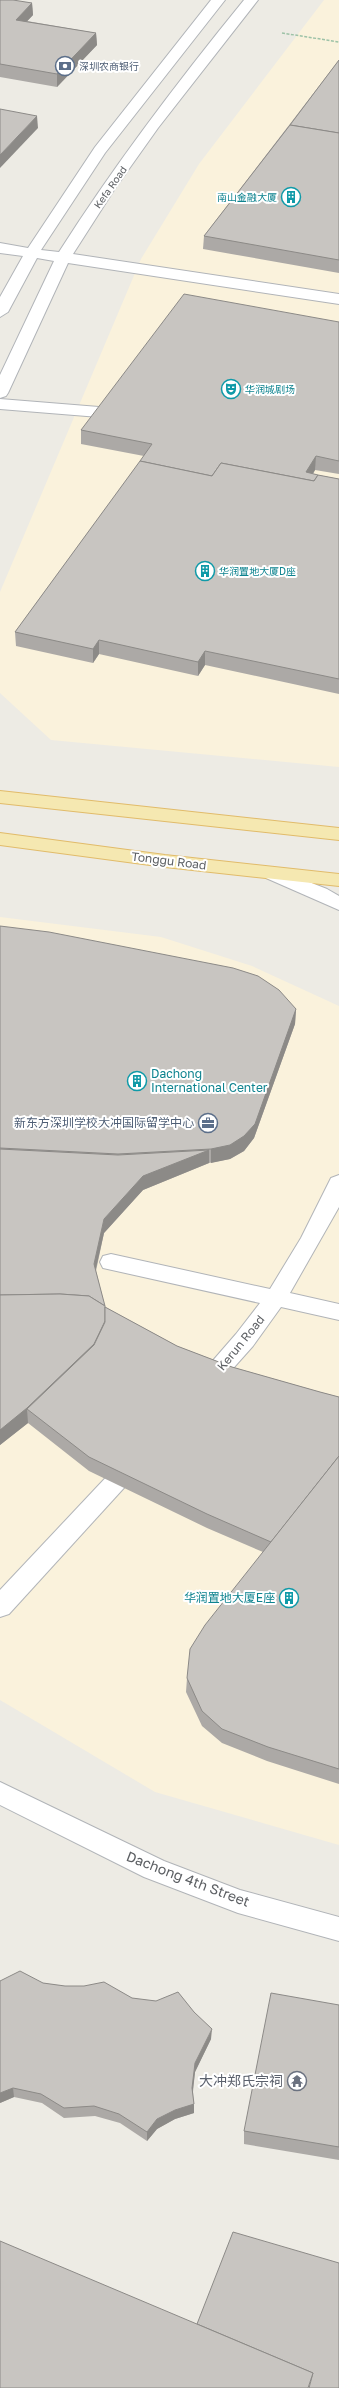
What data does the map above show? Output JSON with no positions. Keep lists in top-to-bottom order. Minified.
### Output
{"streets":{"main road":["Tonggu Road"],"street":["Kefa Road","Kerun Road","Dachong 4th Street"]},"places":{"bank":["深圳农商银行"],"building":["南山金融大厦","华润置地大厦D座","Dachong International Center","华润置地大厦E座"],"theatre":["华润城剧场"],"office":["新东方深圳学校大冲国际留学中心"],"temple":["大冲郑氏宗祠"]}}
